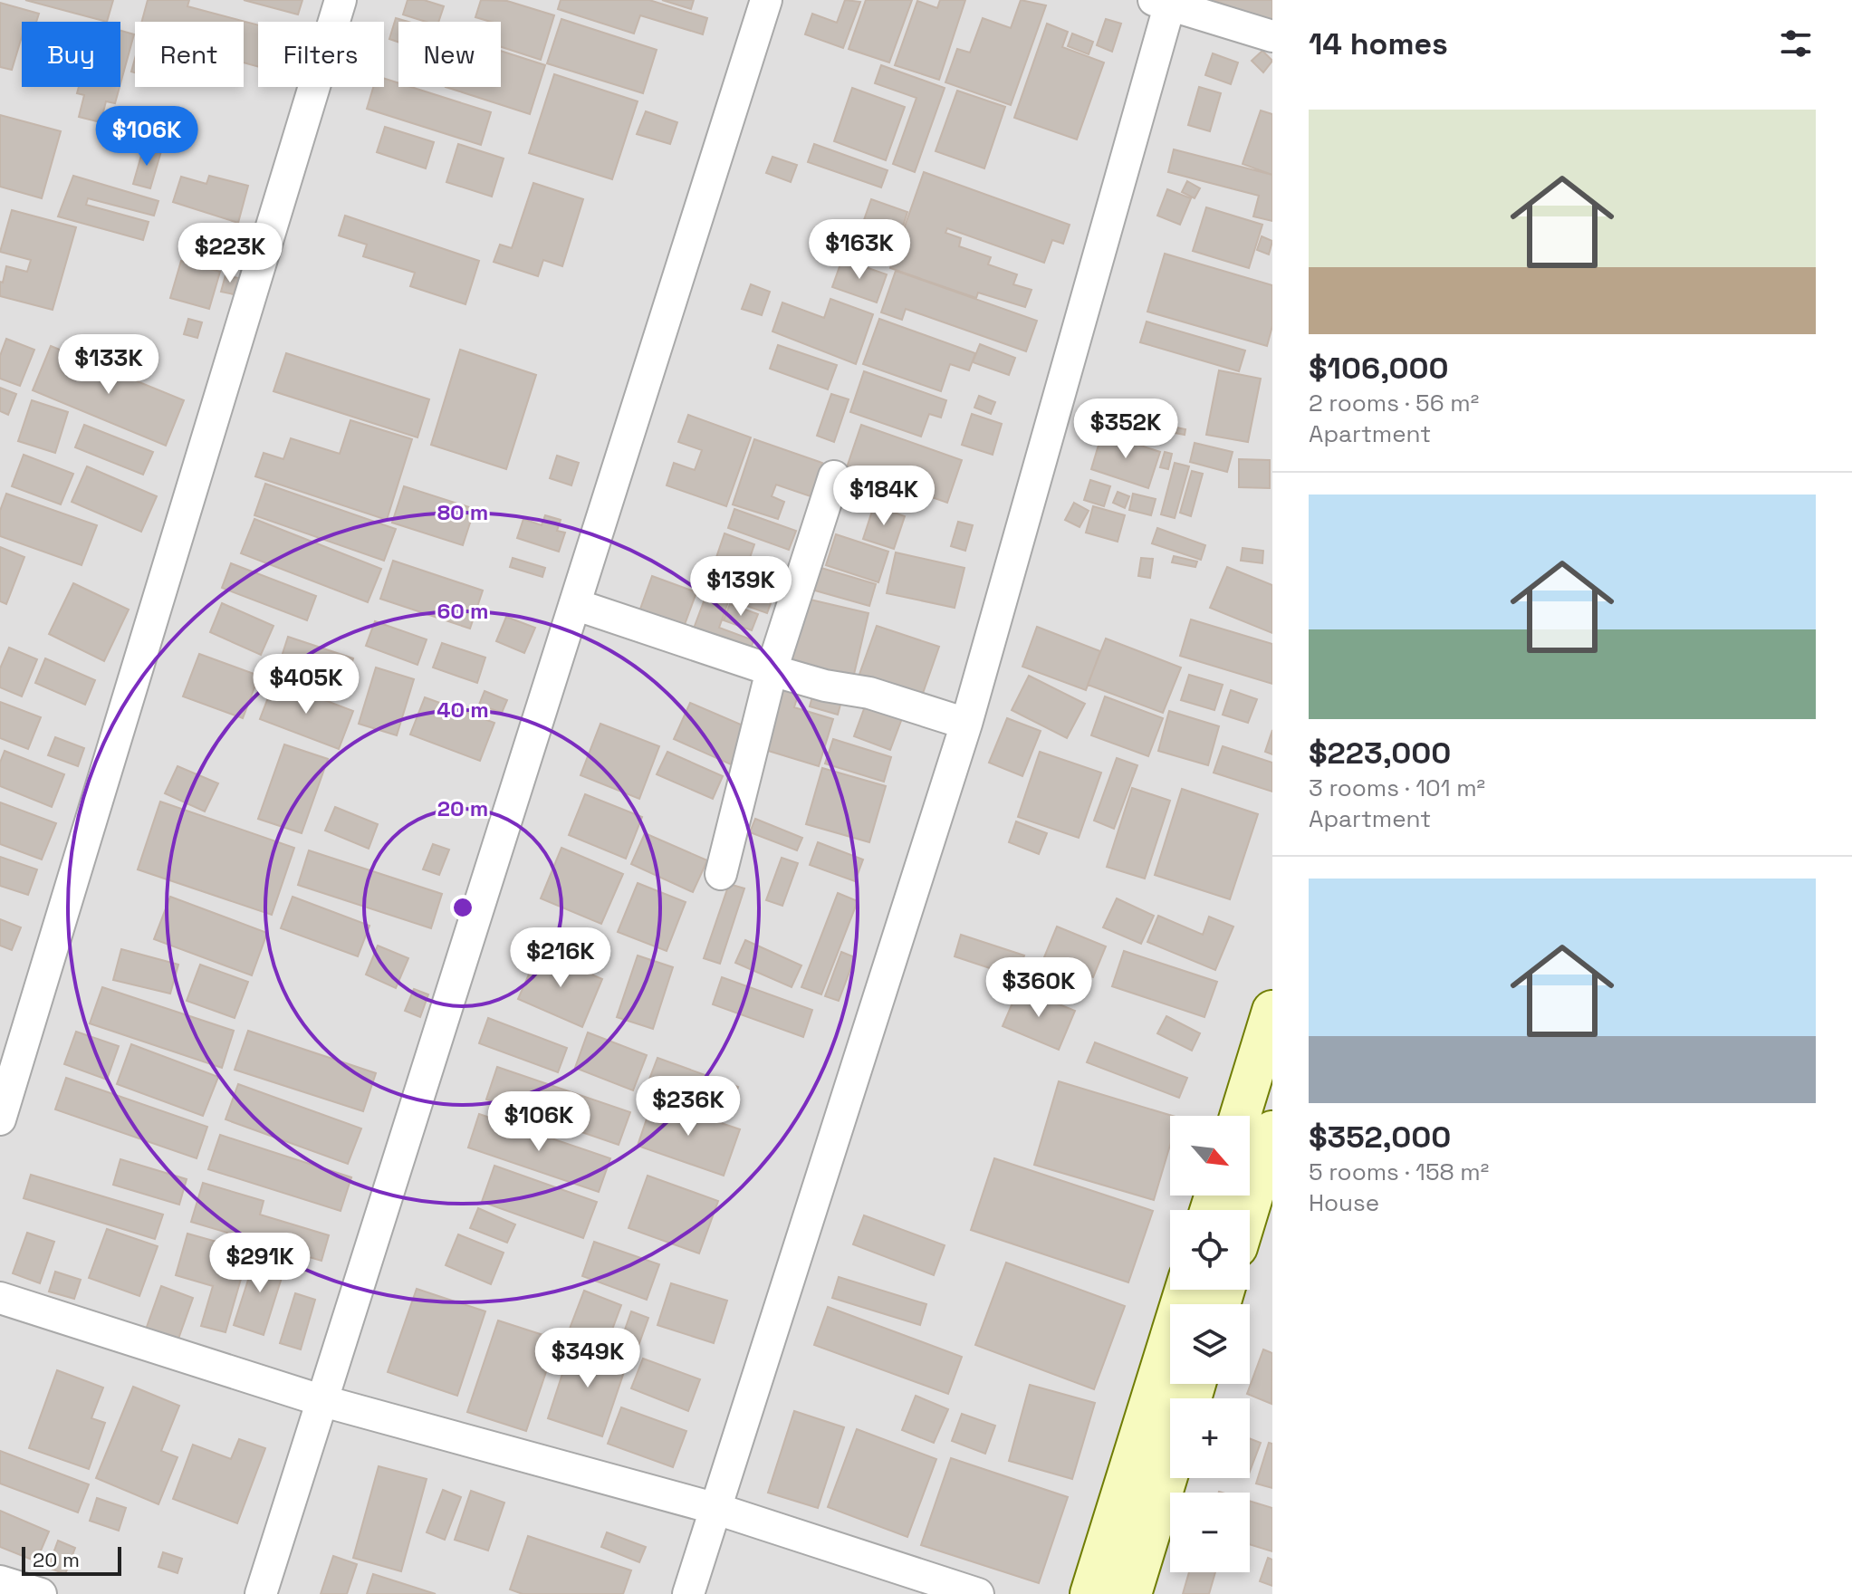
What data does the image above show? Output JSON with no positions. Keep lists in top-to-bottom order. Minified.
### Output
{"scale_bar":"20 m","north":"bottom right","page":{"heading":"14 homes","chip":["Buy","Rent","Filters","New"],"list":[{"name":"$106,000","note":"2 rooms · 56 m² · Apartment"},{"name":"$223,000","note":"3 rooms · 101 m² · Apartment"},{"name":"$352,000","note":"5 rooms · 158 m² · House"}],"price":["$106K","$163K","$223K","$133K","$352K","$184K","$139K","$405K","$216K","$360K","$236K","$106K","$291K","$349K"],"map_buttons":["+","−"],"scale":"20 m"},"rings":["80 m","60 m","40 m","20 m"]}
